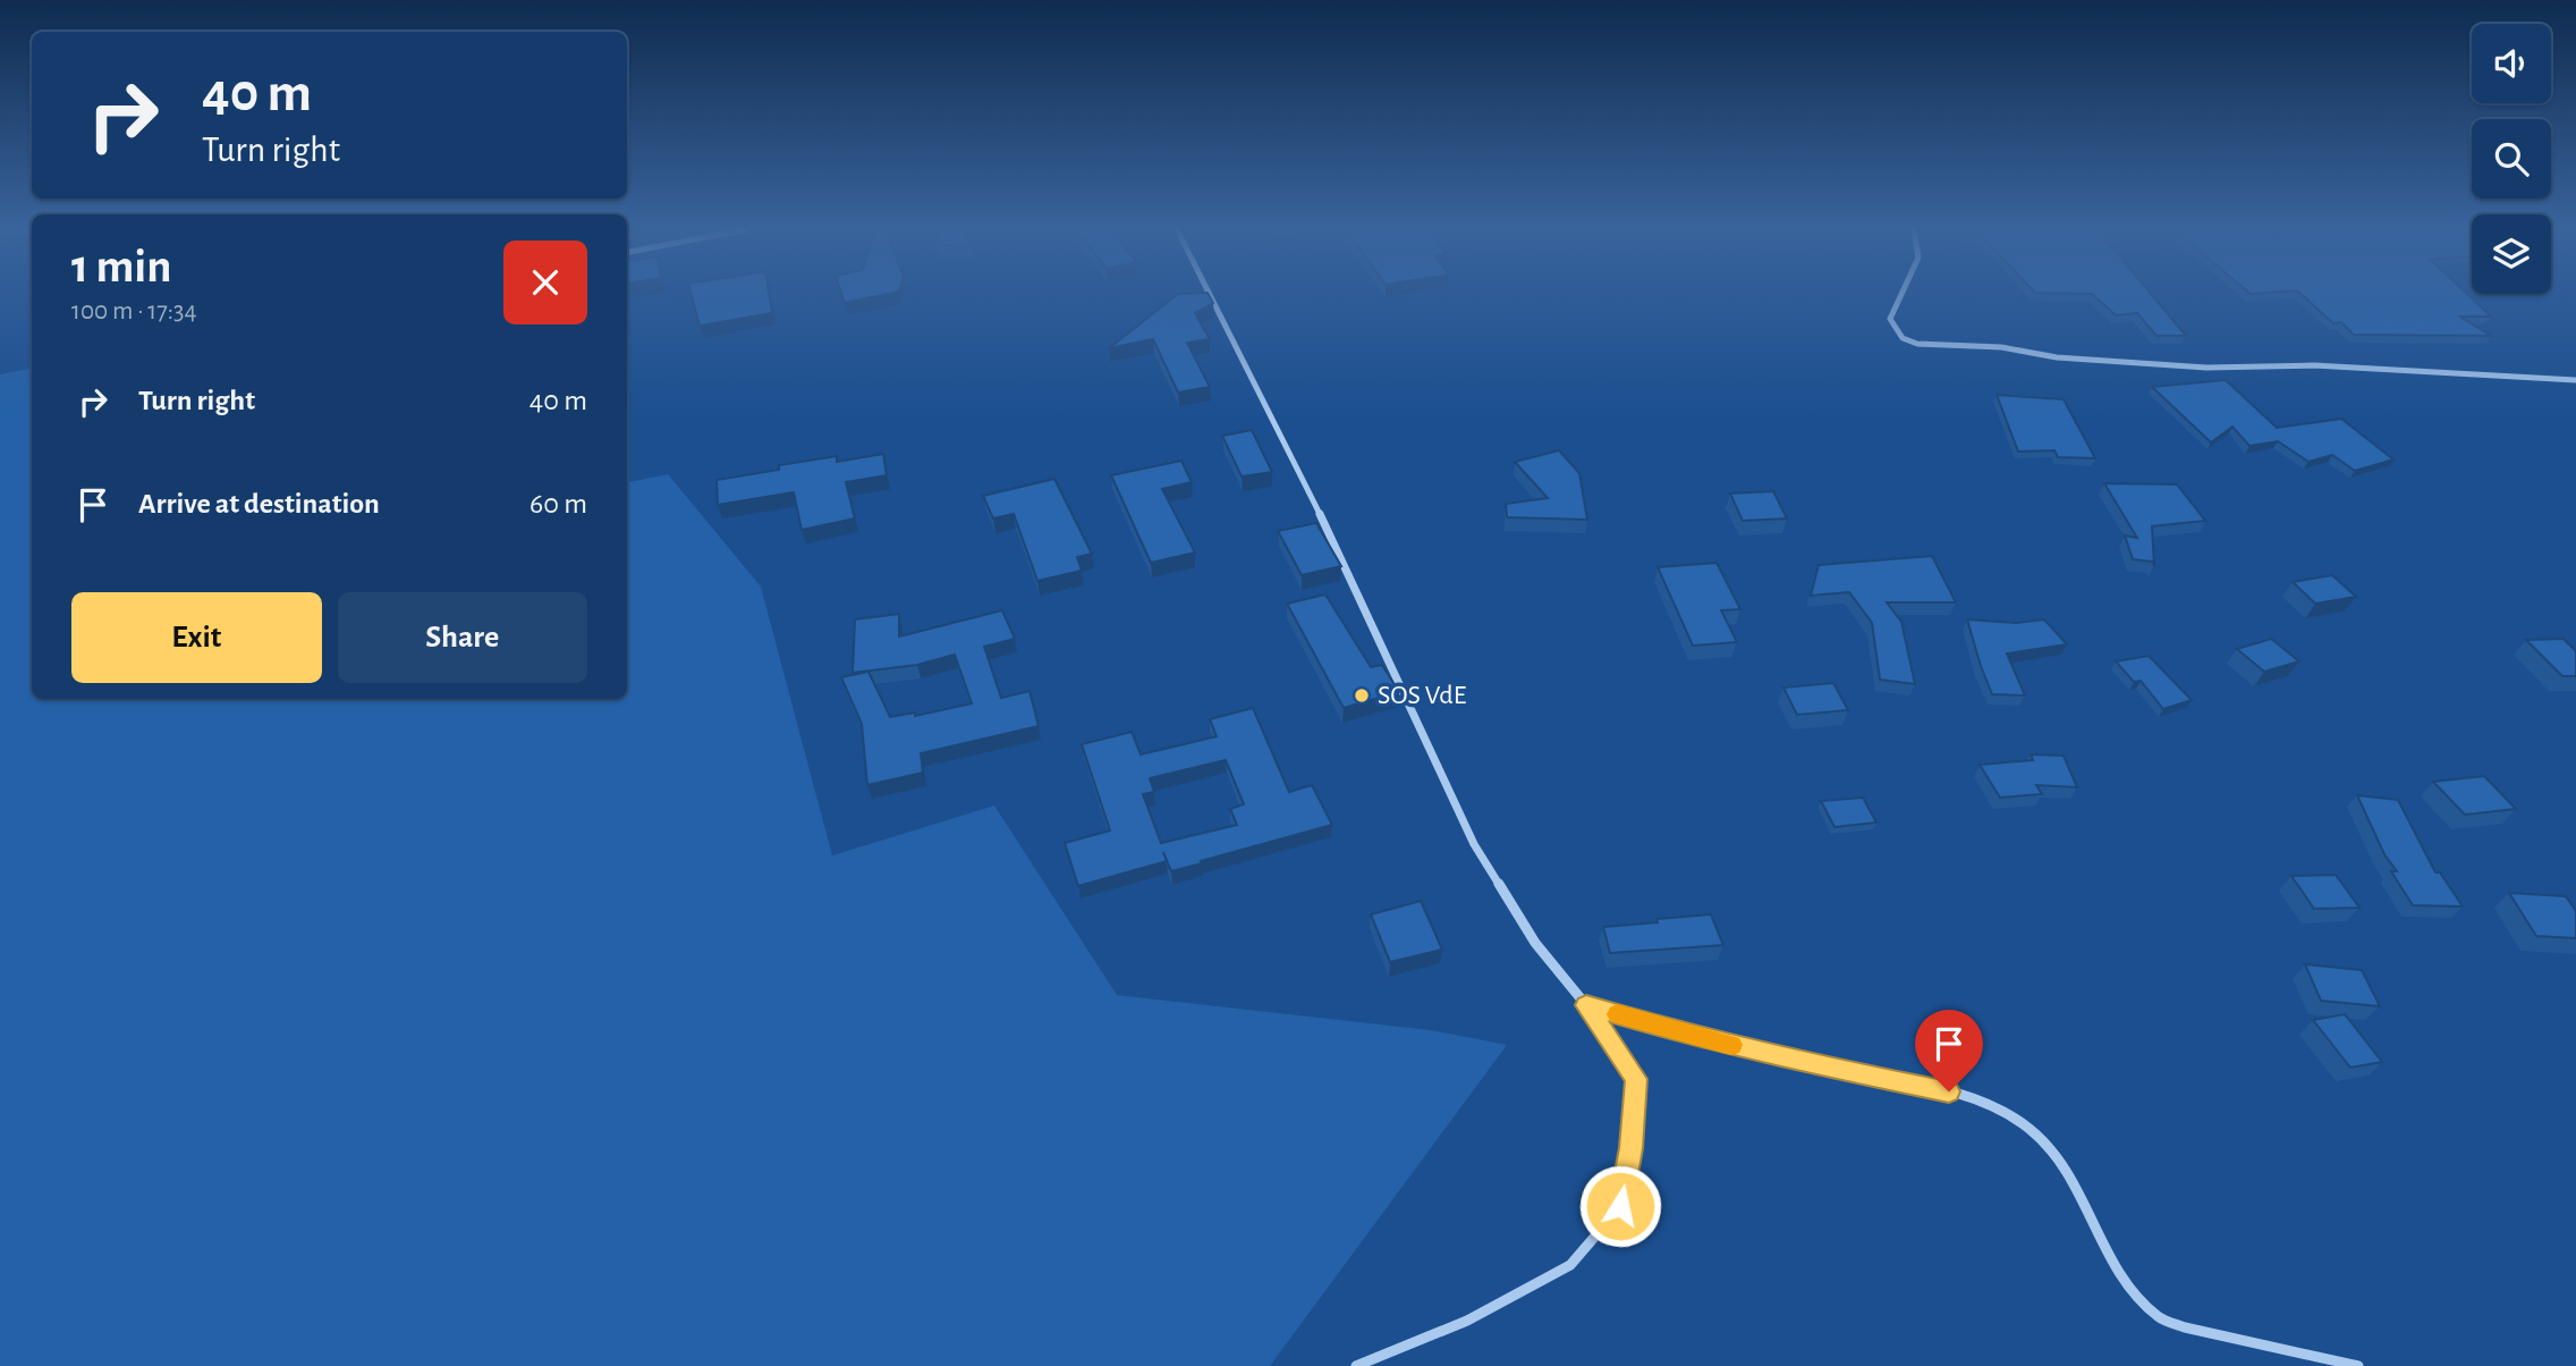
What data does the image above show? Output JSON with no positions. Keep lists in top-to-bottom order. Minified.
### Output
{"places":["SOS VdE"],"page":{"turn":["40 m","Turn right"],"heading":["1 min","100 m · 17:34"],"list":[{"name":"Turn right","value":"40 m"},{"name":"Arrive at destination","value":"60 m"}],"buttons":["Exit","Share"]}}
